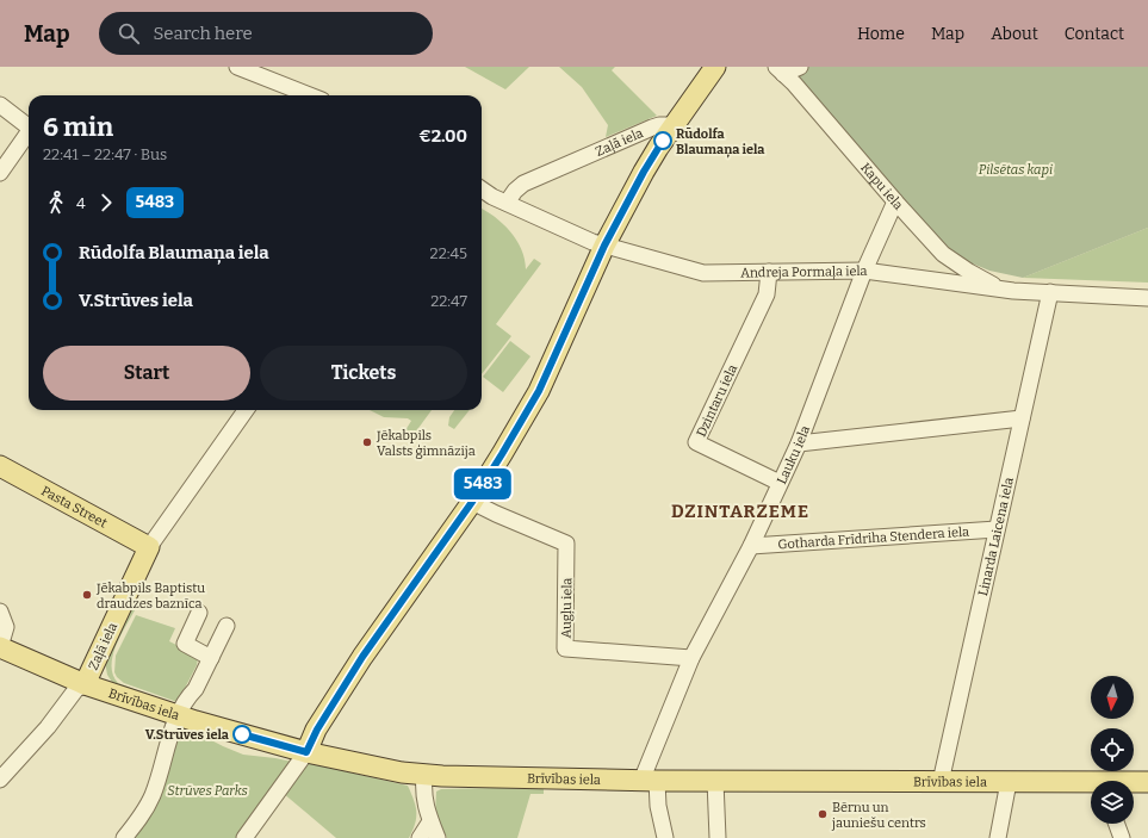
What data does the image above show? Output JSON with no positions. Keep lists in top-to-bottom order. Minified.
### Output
{"streets":{"main road":["Zaļā iela","Pasta Street","Brīvības iela"],"street":["Kapu iela","Andreja Pormaļa iela","Dzintaru iela","Lauku iela","Linarda Laicena iela","Gotharda Frīdriha Stendera iela","Augļu iela"]},"crossings":[["Zaļā iela","Andreja Pormaļa iela"],["Zaļā iela","Pasta Street"],["Zaļā iela","Brīvības iela"],["Kapu iela","Andreja Pormaļa iela"],["Kapu iela","Lauku iela"],["Andreja Pormaļa iela","Dzintaru iela"],["Andreja Pormaļa iela","Lauku iela"],["Andreja Pormaļa iela","Linarda Laicena iela"],["Dzintaru iela","Lauku iela"],["Lauku iela","Gotharda Frīdriha Stendera iela"],["Lauku iela","Augļu iela"],["Lauku iela","Brīvības iela"],["Linarda Laicena iela","Gotharda Frīdriha Stendera iela"],["Linarda Laicena iela","Brīvības iela"]],"districts":["DZINTARZEME"],"parks":["Pilsētas kapi","Strūves Parks"],"places":["Rūdolfa Blaumaņa iela","Jēkabpils Valsts ģimnāzija","Jēkabpils Baptistu draudzes baznīca","V.Strūves iela","Bērnu un jauniešu centrs"],"lines":["bus line 5483"],"north":"bottom","page":{"header":"Map","search":"Search here","nav":["Home","Map","About","Contact"],"on_map":"5483","heading":["6 min","22:41 – 22:47 · Bus","€2.00"],"legs":["4","5483"],"list":[{"name":"Rūdolfa Blaumaņa iela","value":"22:45"},{"name":"V.Strūves iela","value":"22:47"}],"buttons":["Start","Tickets"]}}
